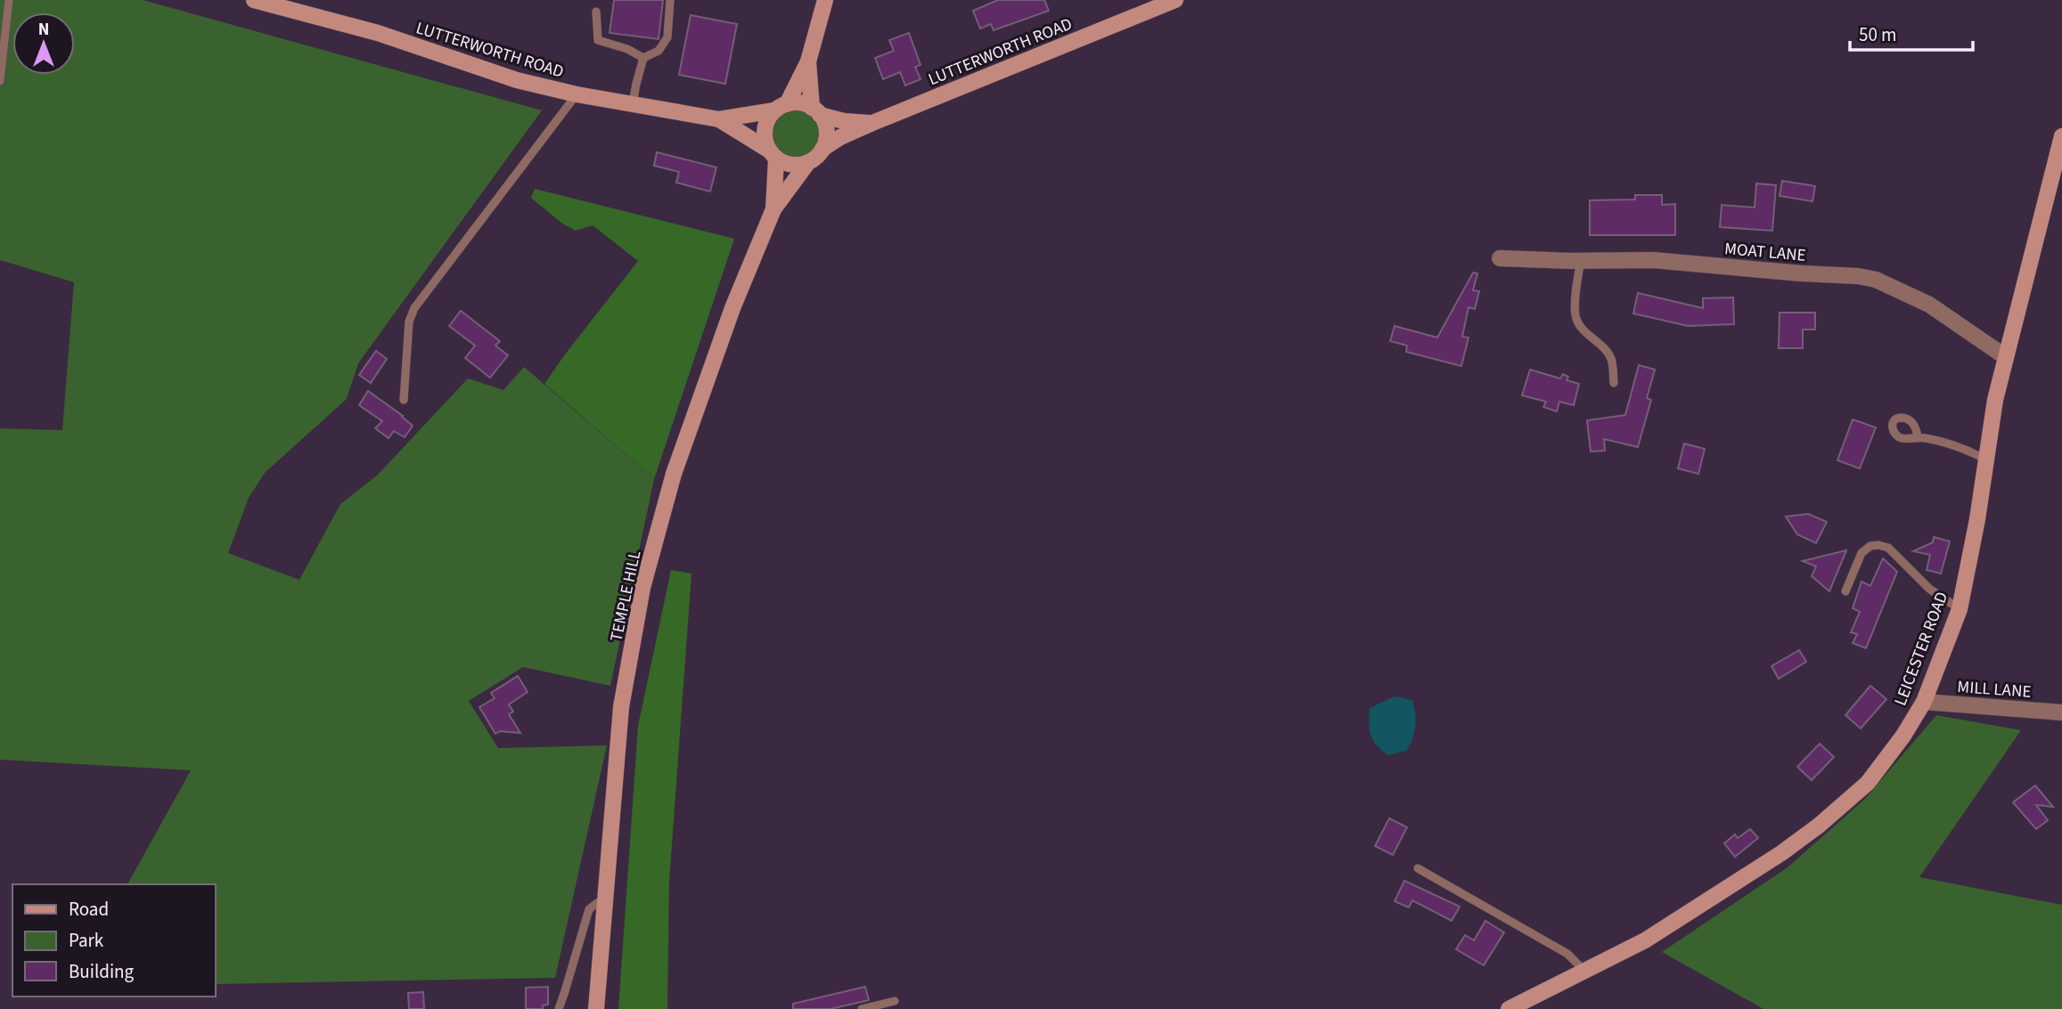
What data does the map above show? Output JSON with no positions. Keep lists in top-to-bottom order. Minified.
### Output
{"streets":{"main road":["LUTTERWORTH ROAD","TEMPLE HILL","LEICESTER ROAD"],"street":["MOAT LANE","MILL LANE"]},"crossings":[["LUTTERWORTH ROAD","TEMPLE HILL"],["MOAT LANE","LEICESTER ROAD"],["LEICESTER ROAD","MILL LANE"]],"legend":["Road","Park","Building"],"scale_bar":"50 m","north":"top"}
